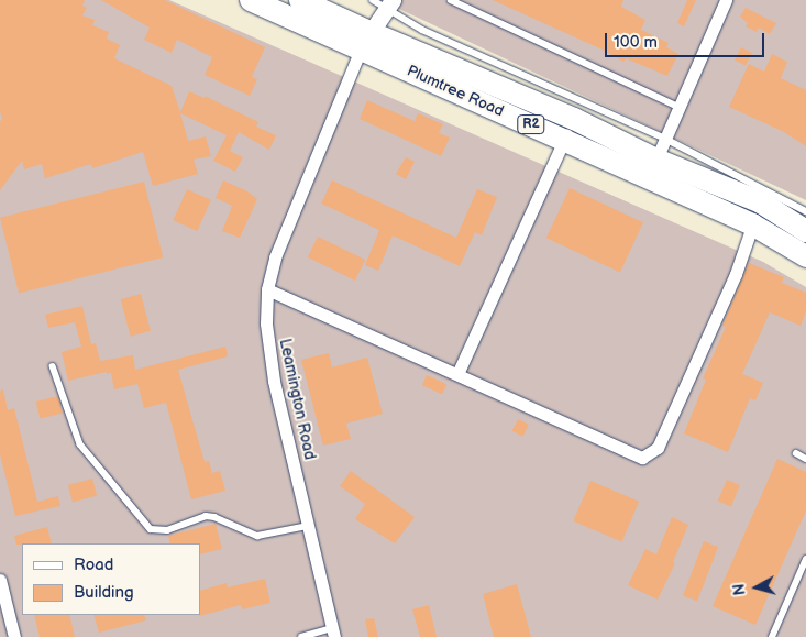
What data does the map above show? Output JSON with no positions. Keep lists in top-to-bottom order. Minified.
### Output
{"streets":{"highway":["Plumtree Road","R2"],"street":["Leamington Road"]},"crossings":[["Plumtree Road","Leamington Road"]],"legend":["Road","Building"],"scale_bar":"100 m","north":"left"}
